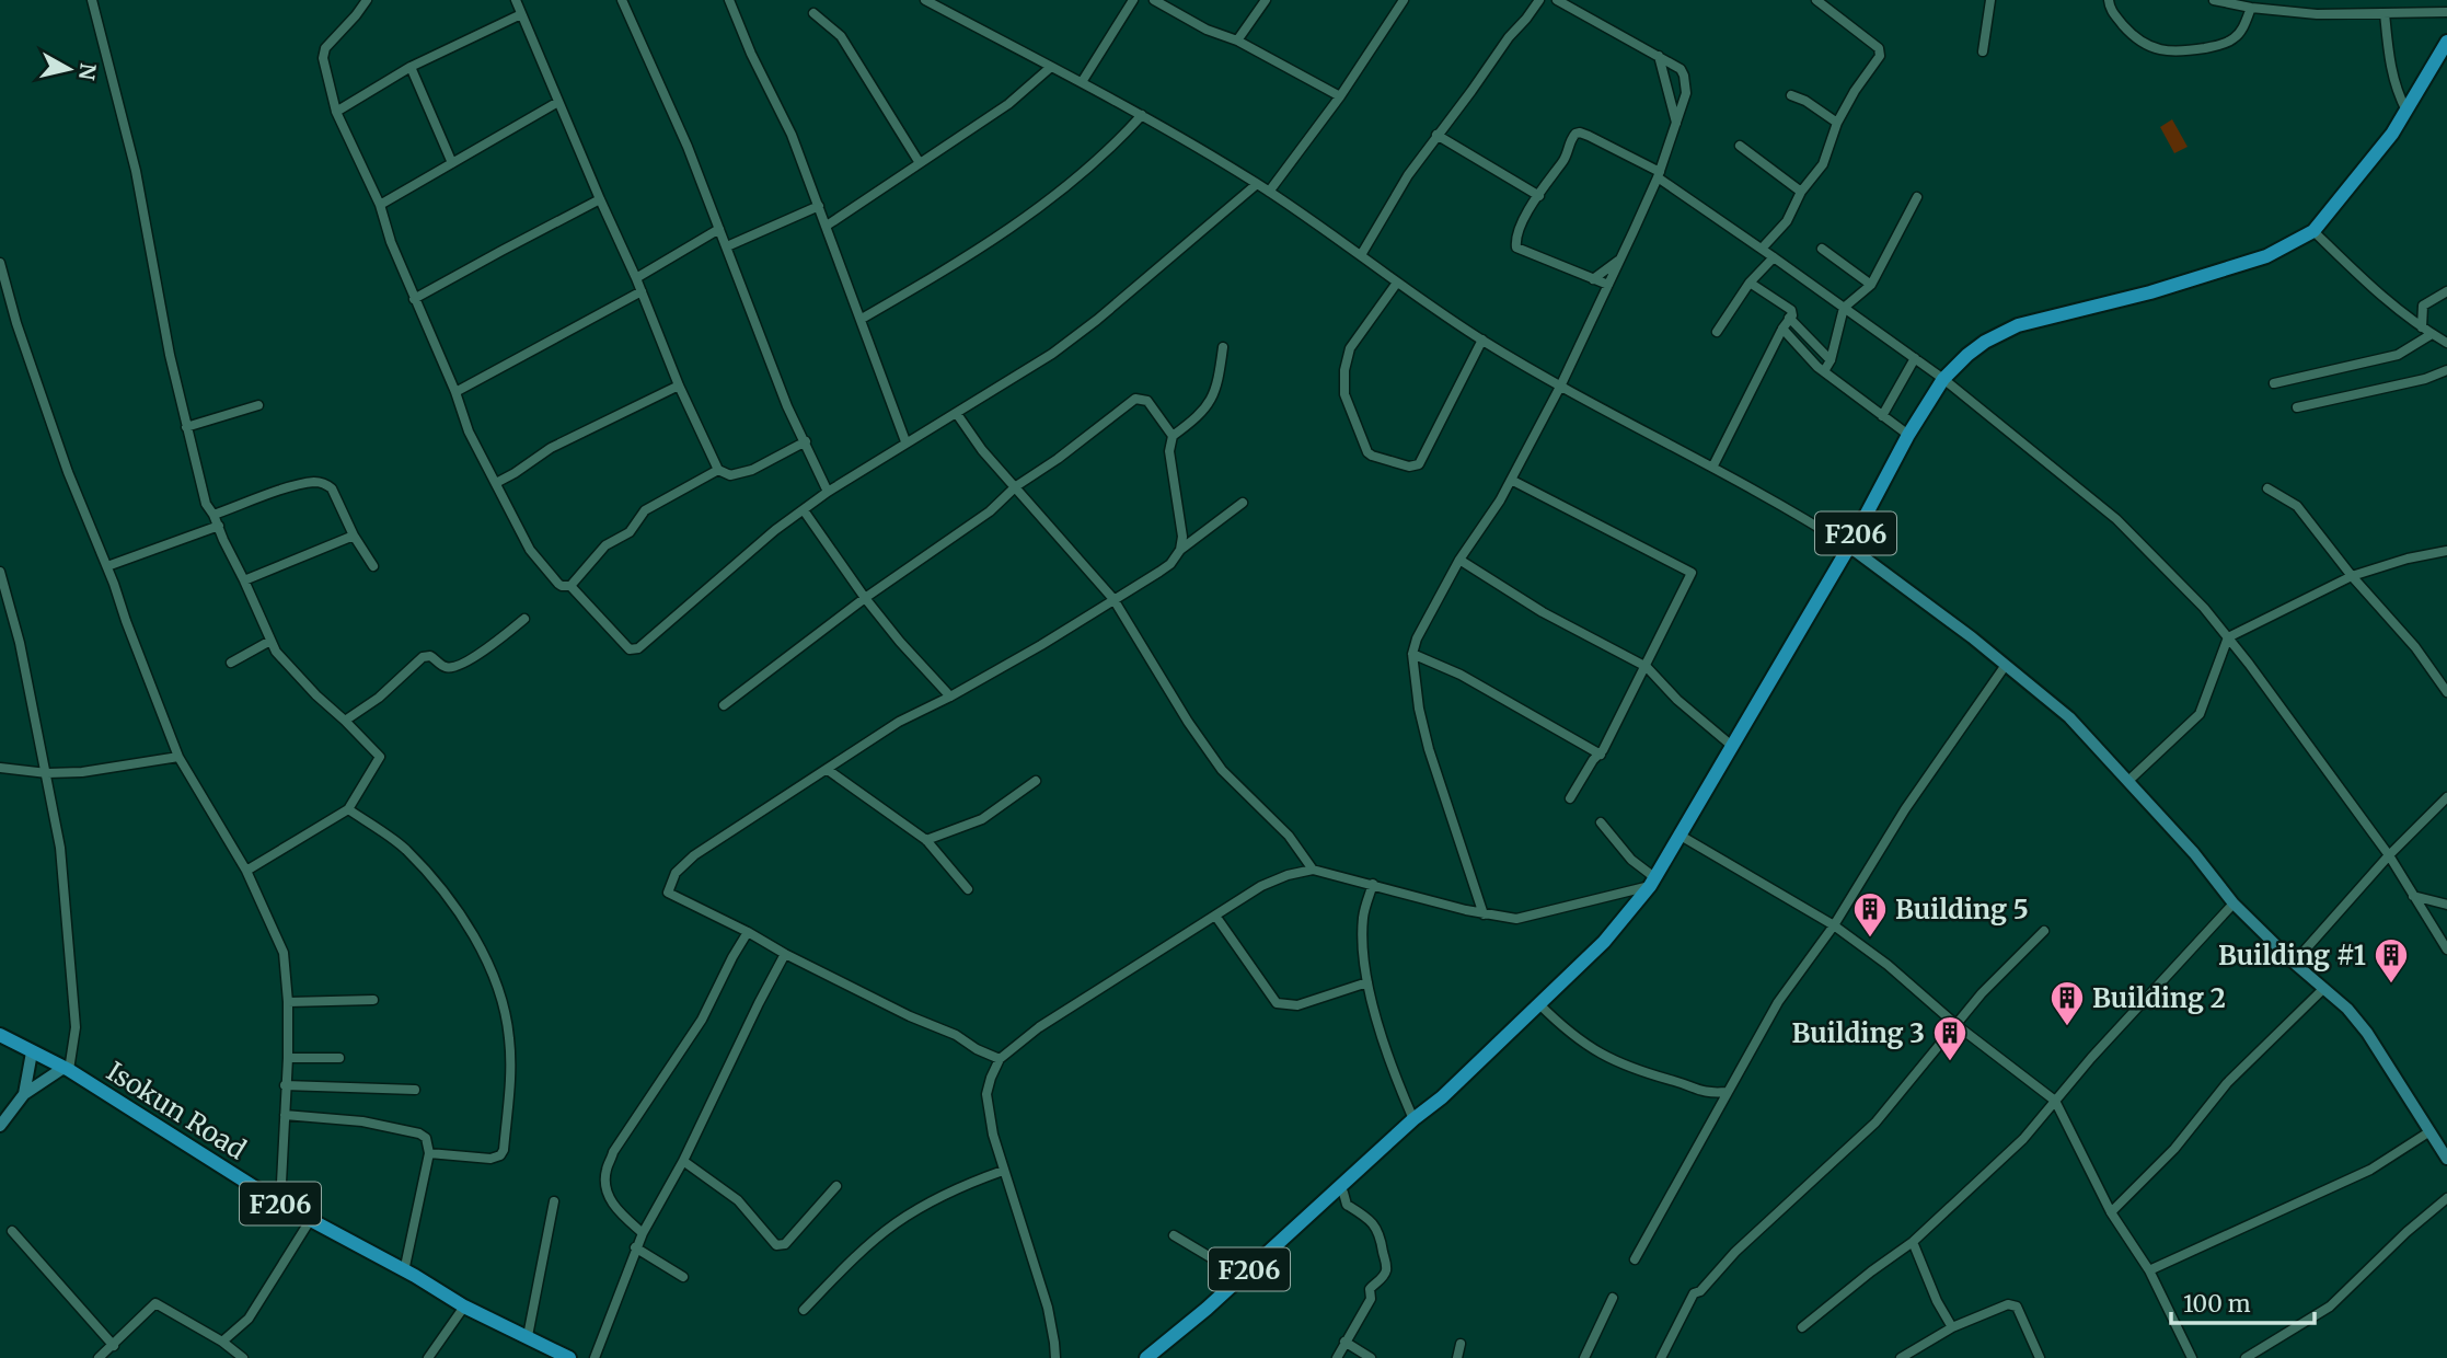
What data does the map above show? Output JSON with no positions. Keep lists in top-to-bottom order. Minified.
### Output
{"streets":{"main road":["F206","Isokun Road"]},"places":{"building":["Building 5","Building #1","Building 2","Building 3"]},"scale_bar":"100 m","north":"right"}
